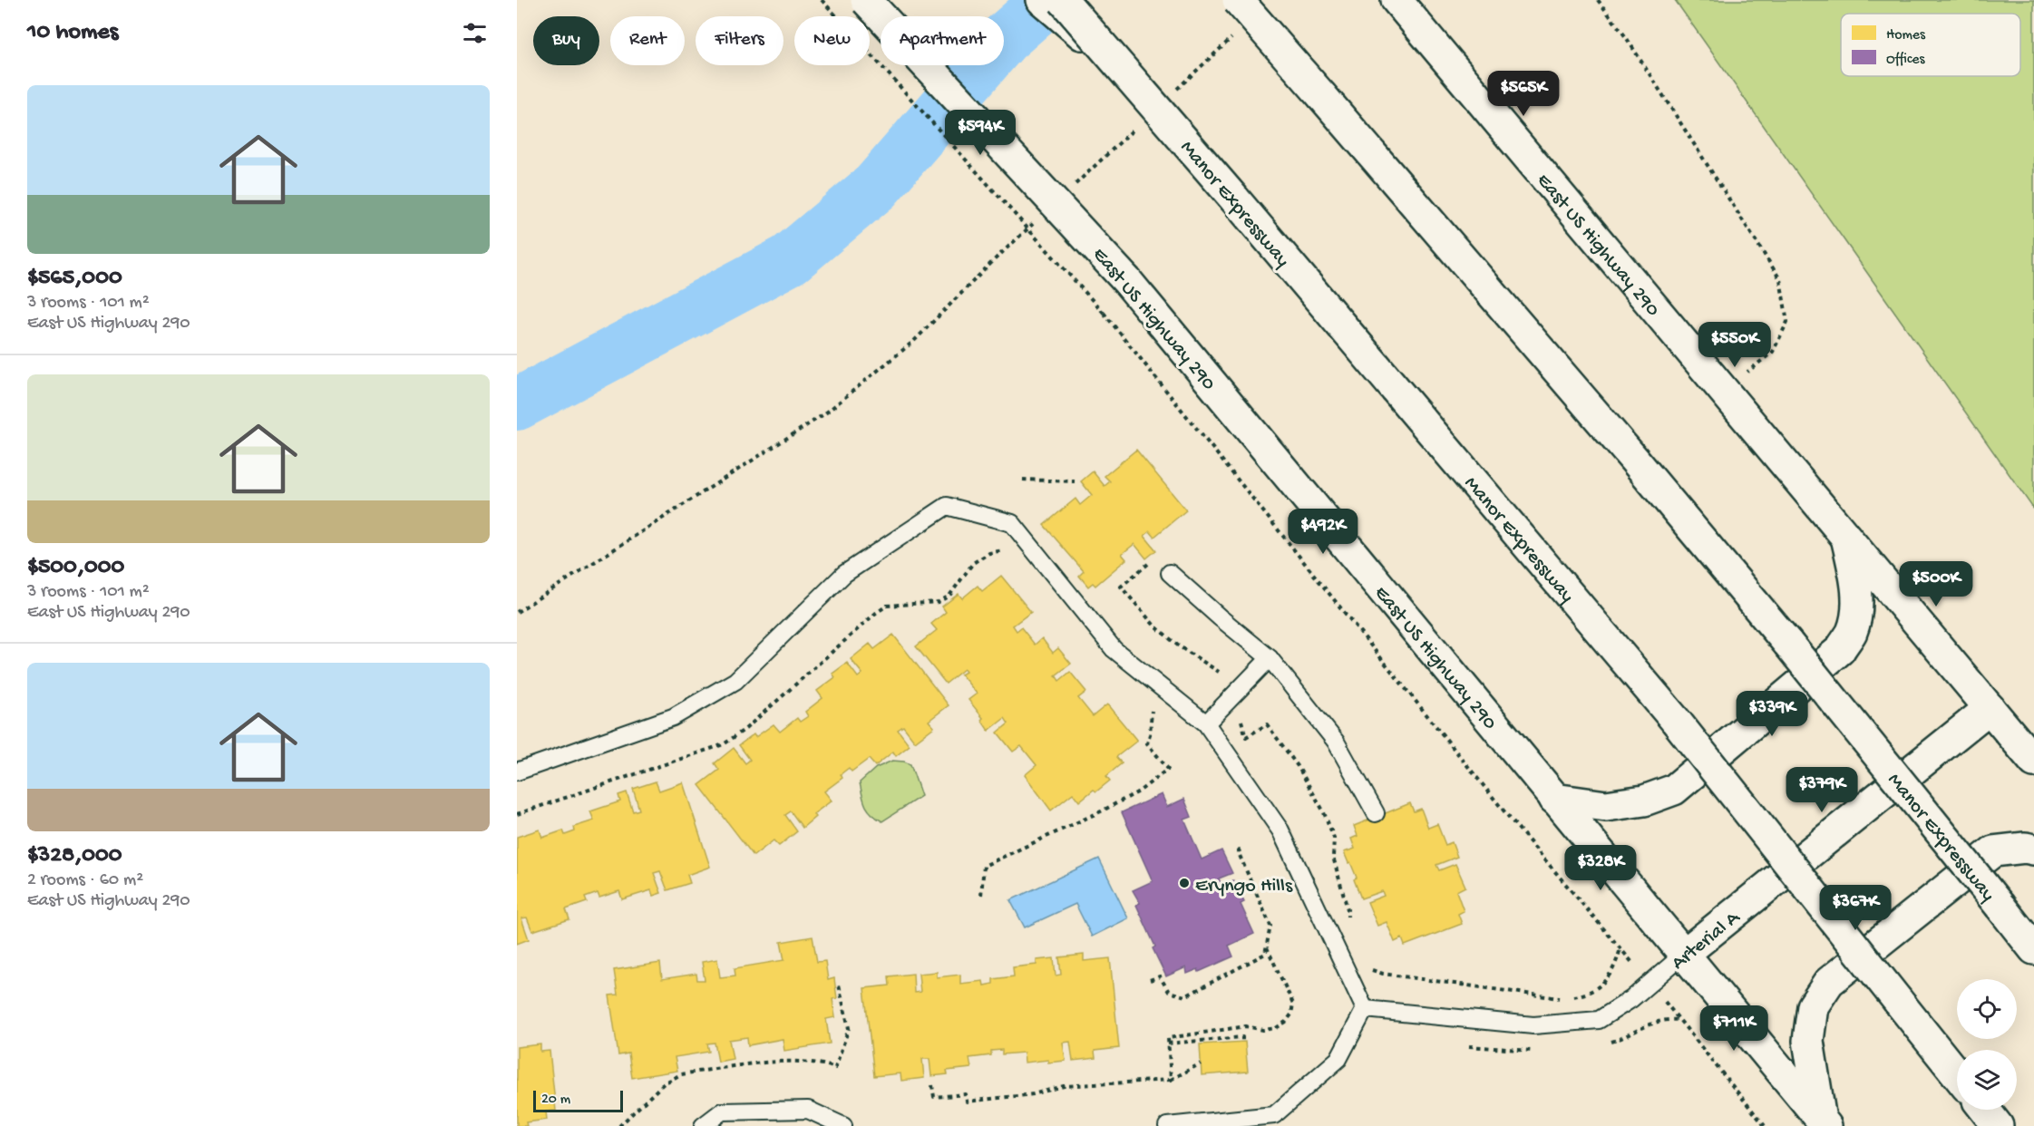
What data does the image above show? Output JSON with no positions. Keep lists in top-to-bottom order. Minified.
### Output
{"streets":{"main road":["Manor Expressway","East US Highway 290","Arterial A"]},"crossings":[["East US Highway 290","Arterial A"]],"places":["Eryngo Hills"],"legend":["Homes","Offices"],"scale_bar":"20 m","page":{"heading":"10 homes","chip":["Buy","Rent","Filters","New","Apartment"],"list":[{"name":"$565,000","note":"3 rooms · 101 m² · East US Highway 290"},{"name":"$500,000","note":"3 rooms · 101 m² · East US Highway 290"},{"name":"$328,000","note":"2 rooms · 60 m² · East US Highway 290"}],"price":["$565K","$594K","$550K","$492K","$500K","$339K","$379K","$328K","$367K","$711K"],"scale":"20 m"}}
